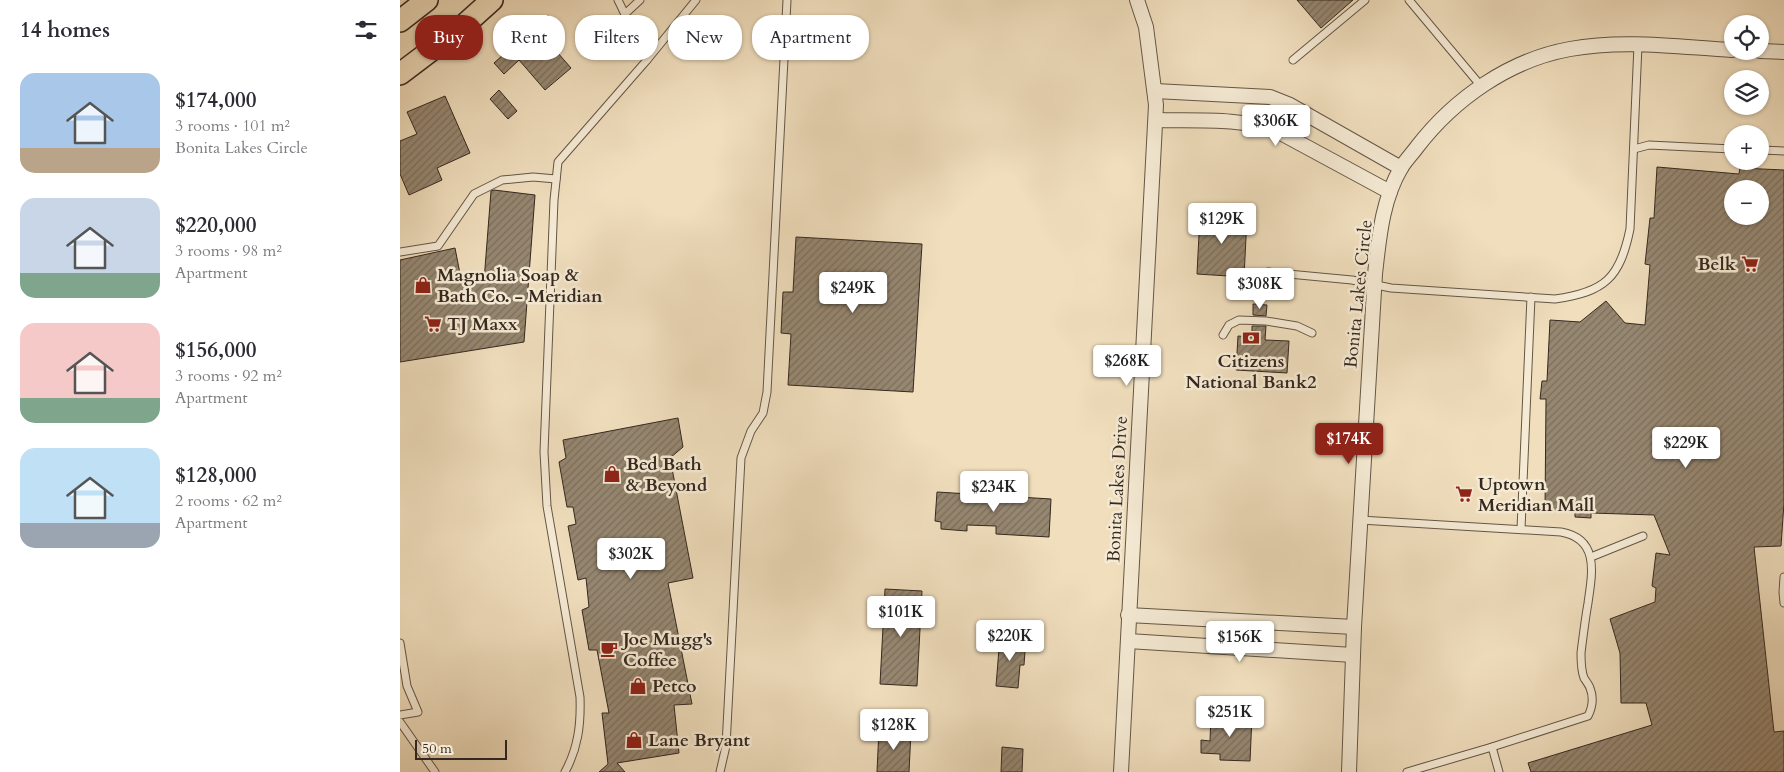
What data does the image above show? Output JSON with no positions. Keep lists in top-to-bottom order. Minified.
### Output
{"streets":{"street":["Bonita Lakes Circle","Bonita Lakes Drive"]},"places":{"supermarket":["Belk","TJ Maxx","Uptown Meridian Mall"],"shop":["Magnolia Soap & Bath Co. - Meridian","Bed Bath & Beyond","Petco","Lane Bryant"],"bank":["Citizens National Bank2"],"cafe":["Joe Mugg's Coffee"]},"scale_bar":"50 m","page":{"heading":"14 homes","map_buttons":["+","−"],"chip":["Buy","Rent","Filters","New","Apartment"],"list":[{"name":"$174,000","note":"3 rooms · 101 m² · Bonita Lakes Circle"},{"name":"$220,000","note":"3 rooms · 98 m² · Apartment"},{"name":"$156,000","note":"3 rooms · 92 m² · Apartment"},{"name":"$128,000","note":"2 rooms · 62 m² · Apartment"}],"price":["$306K","$129K","$308K","$249K","$268K","$174K","$229K","$234K","$302K","$101K","$220K","$156K","$251K","$128K"],"scale":"50 m"}}
